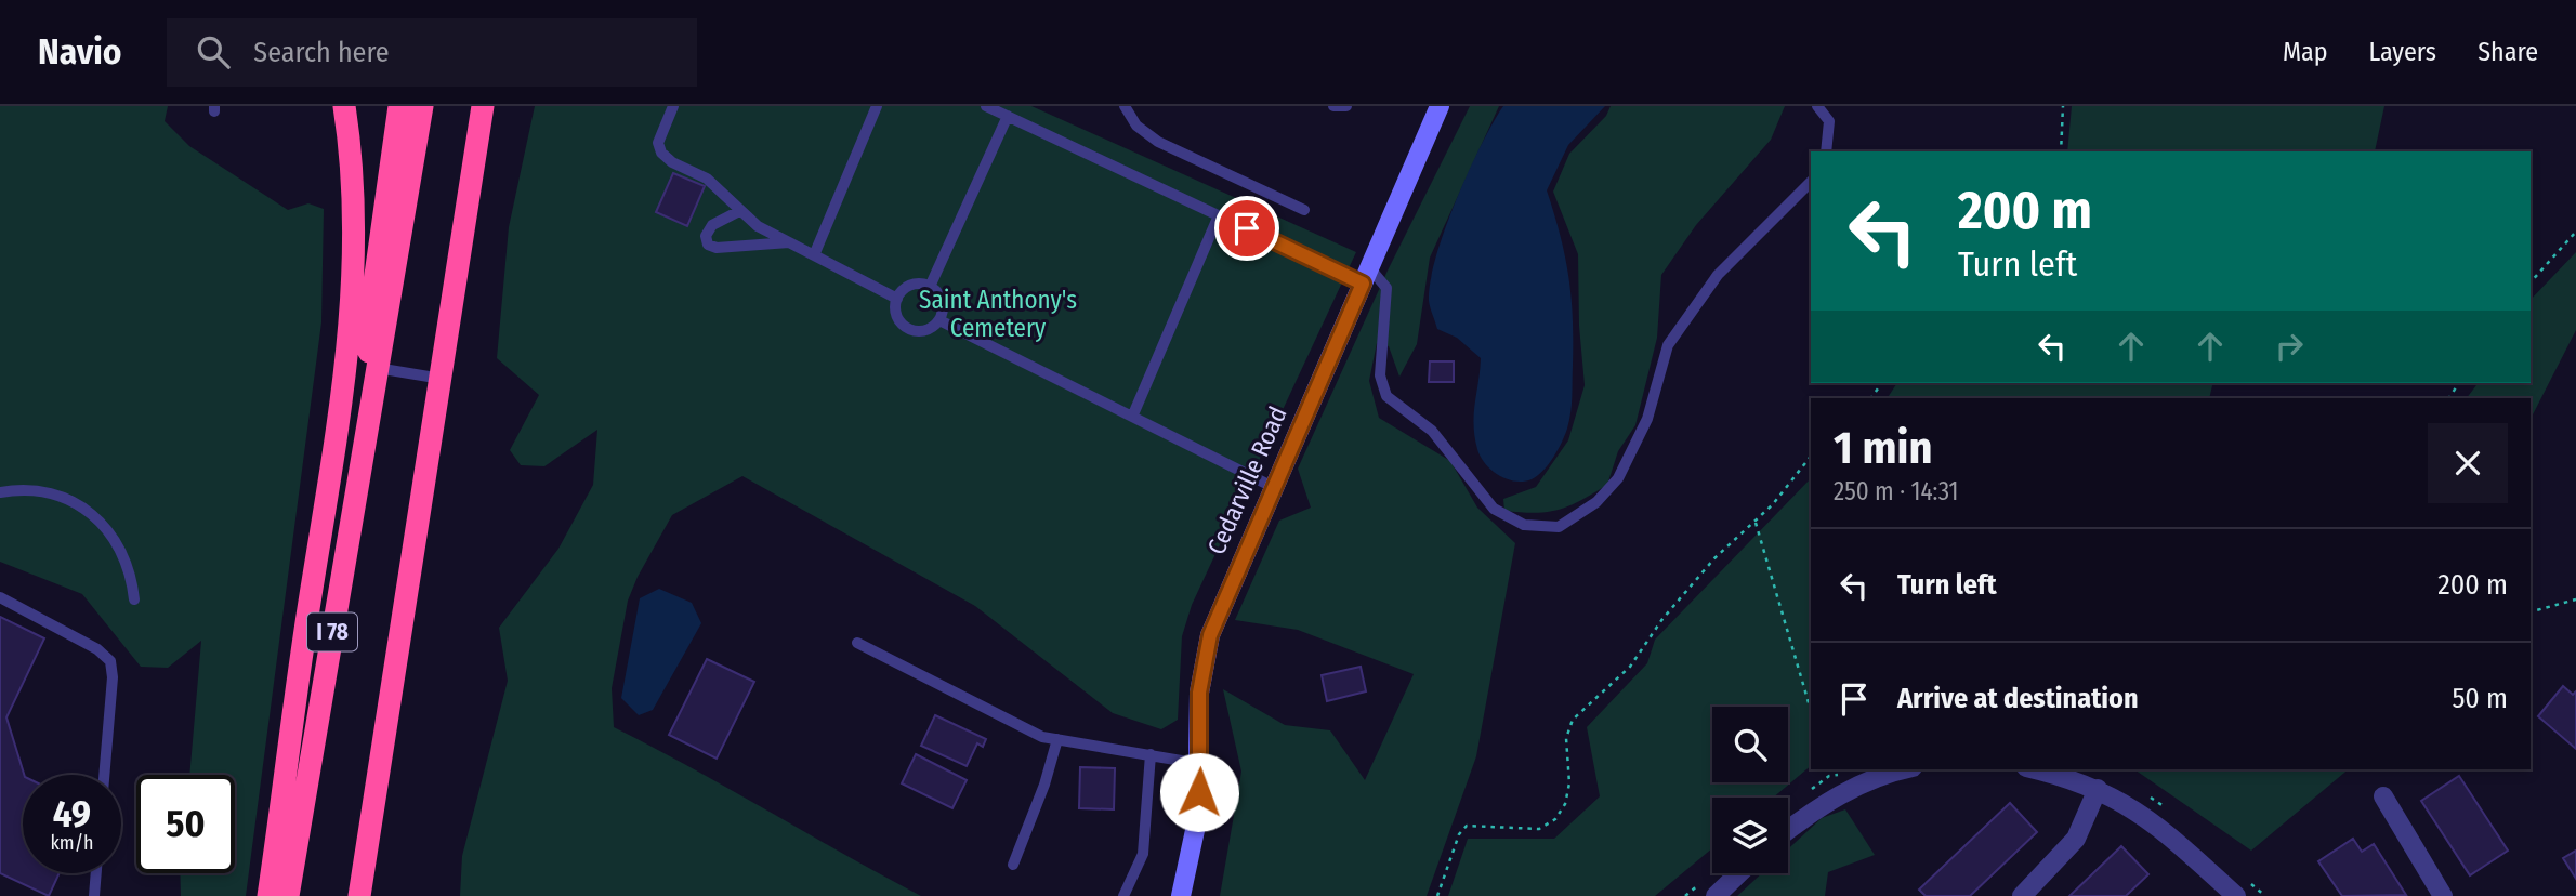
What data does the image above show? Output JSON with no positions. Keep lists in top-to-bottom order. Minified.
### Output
{"streets":{"highway":["I 78"],"main road":["Cedarville Road"]},"parks":["Saint Anthony's Cemetery"],"page":{"header":"Navio","search":"Search here","nav":["Map","Layers","Share"],"turn":["200 m","Turn left"],"heading":["1 min","250 m · 14:31"],"list":[{"name":"Turn left","value":"200 m"},{"name":"Arrive at destination","value":"50 m"}],"speed":"49 km/h","limit":"50"}}
